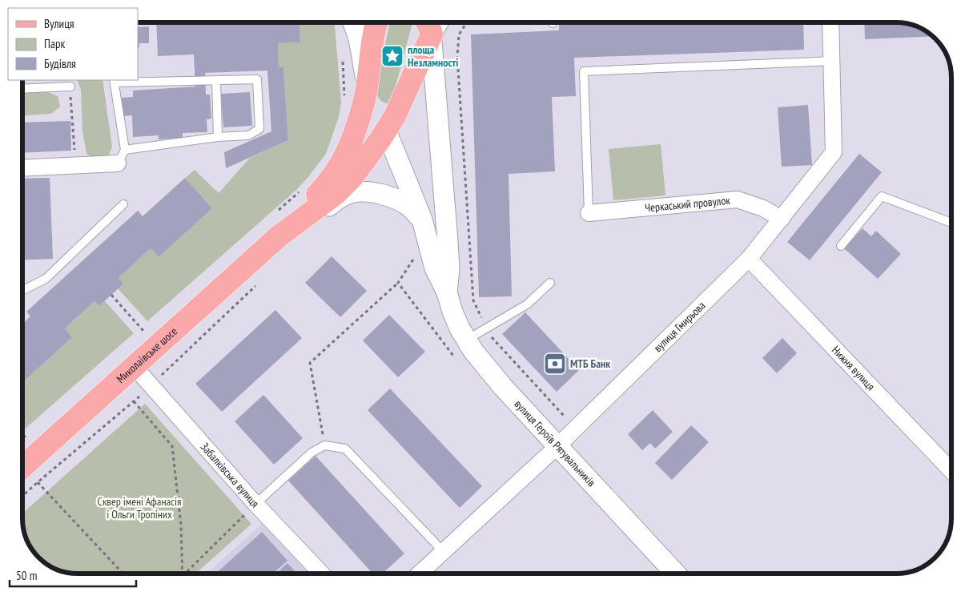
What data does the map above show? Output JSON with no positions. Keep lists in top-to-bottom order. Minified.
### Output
{"streets":{"main road":["Миколаївське шосе"],"street":["Черкаський провулок","вулиця Гмирьова","Нижня вулиця","вулиця Героїв Рятувальників","Забалківська вулиця"]},"crossings":[["Черкаський провулок","вулиця Гмирьова"],["вулиця Гмирьова","Нижня вулиця"],["вулиця Гмирьова","вулиця Героїв Рятувальників"],["Миколаївське шосе","Забалківська вулиця"]],"parks":["Сквер імені Афанасія і Ольги Тропіних"],"places":{"place":["площа Незламності"],"bank":["МТБ Банк"]},"legend":["Вулиця","Парк","Будівля"],"scale_bar":"50 m"}
